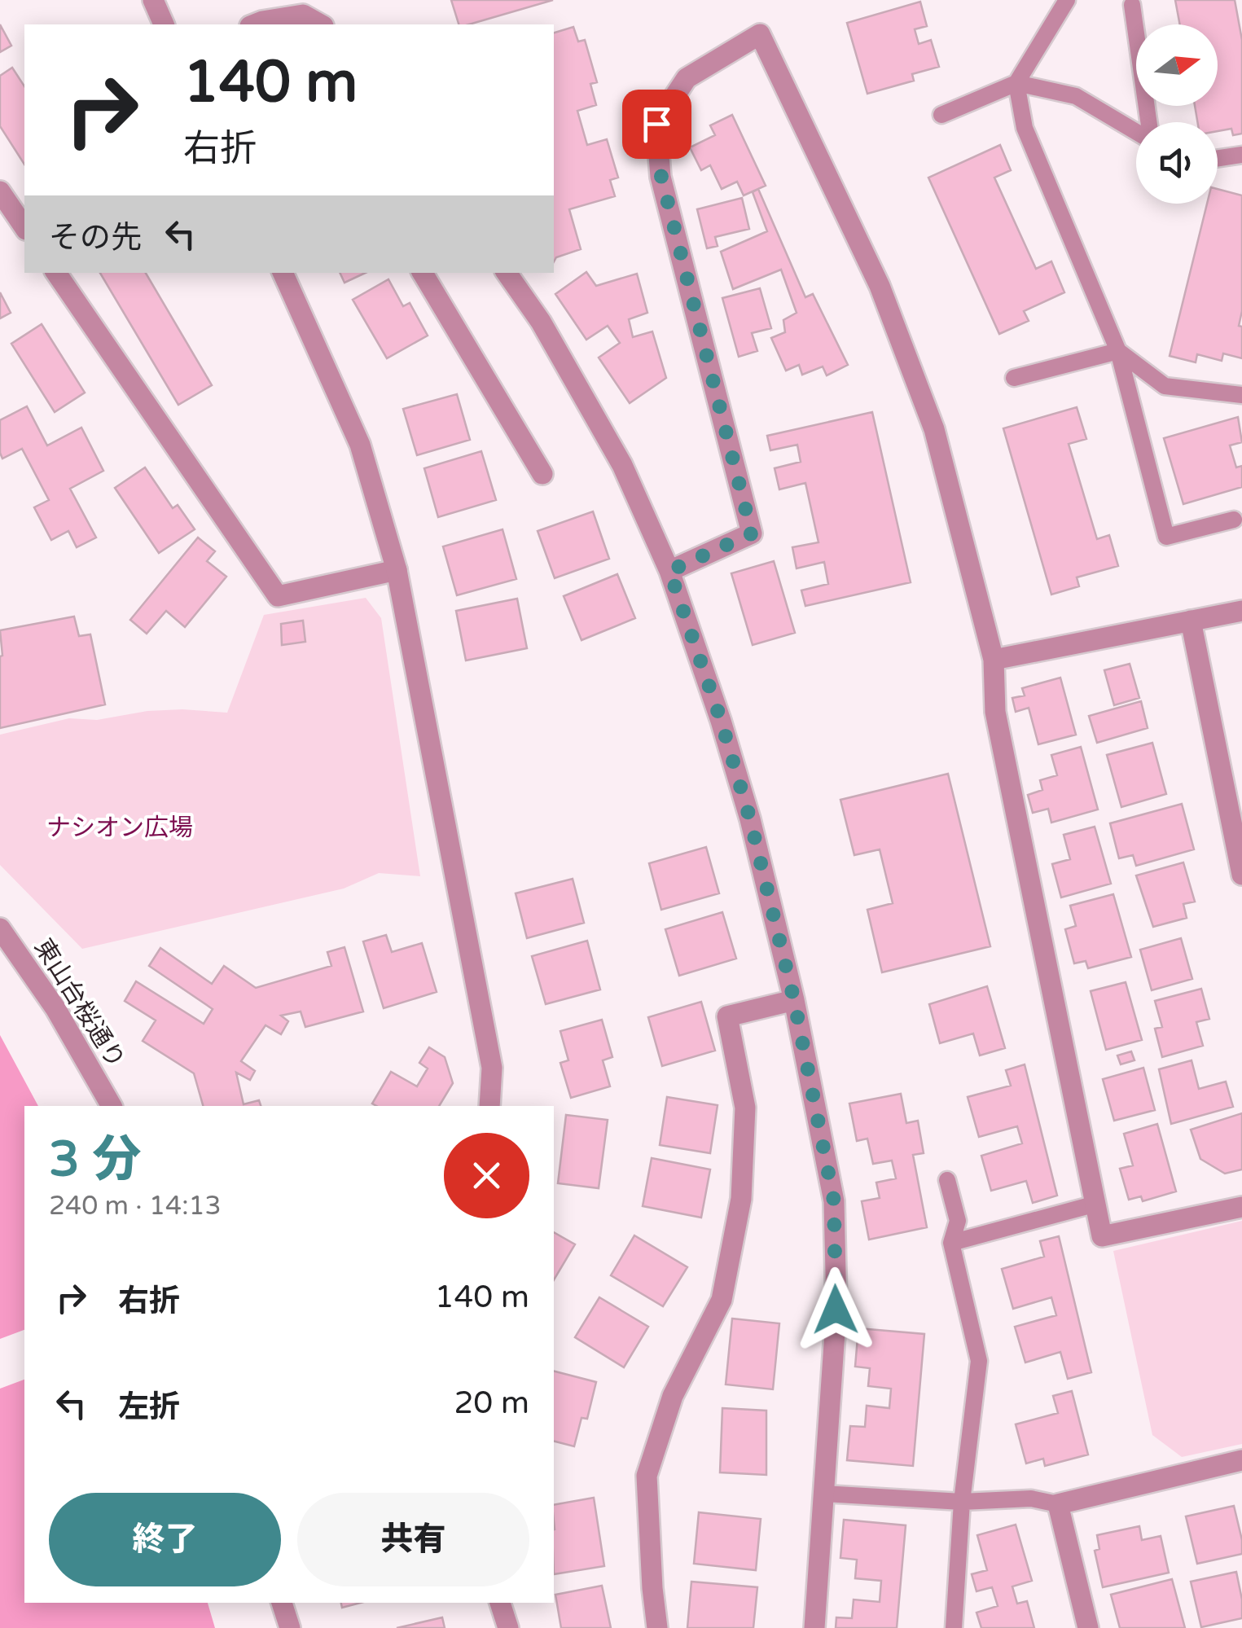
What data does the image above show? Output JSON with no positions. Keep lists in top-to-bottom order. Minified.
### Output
{"streets":{"street":["東山台桜通り"]},"parks":["ナシオン広場"],"north":"right","page":{"turn":["140 m","右折"],"then":"その先","heading":["3 分","240 m · 14:13"],"list":[{"name":"右折","value":"140 m"},{"name":"左折","value":"20 m"}],"buttons":["終了","共有"]}}
